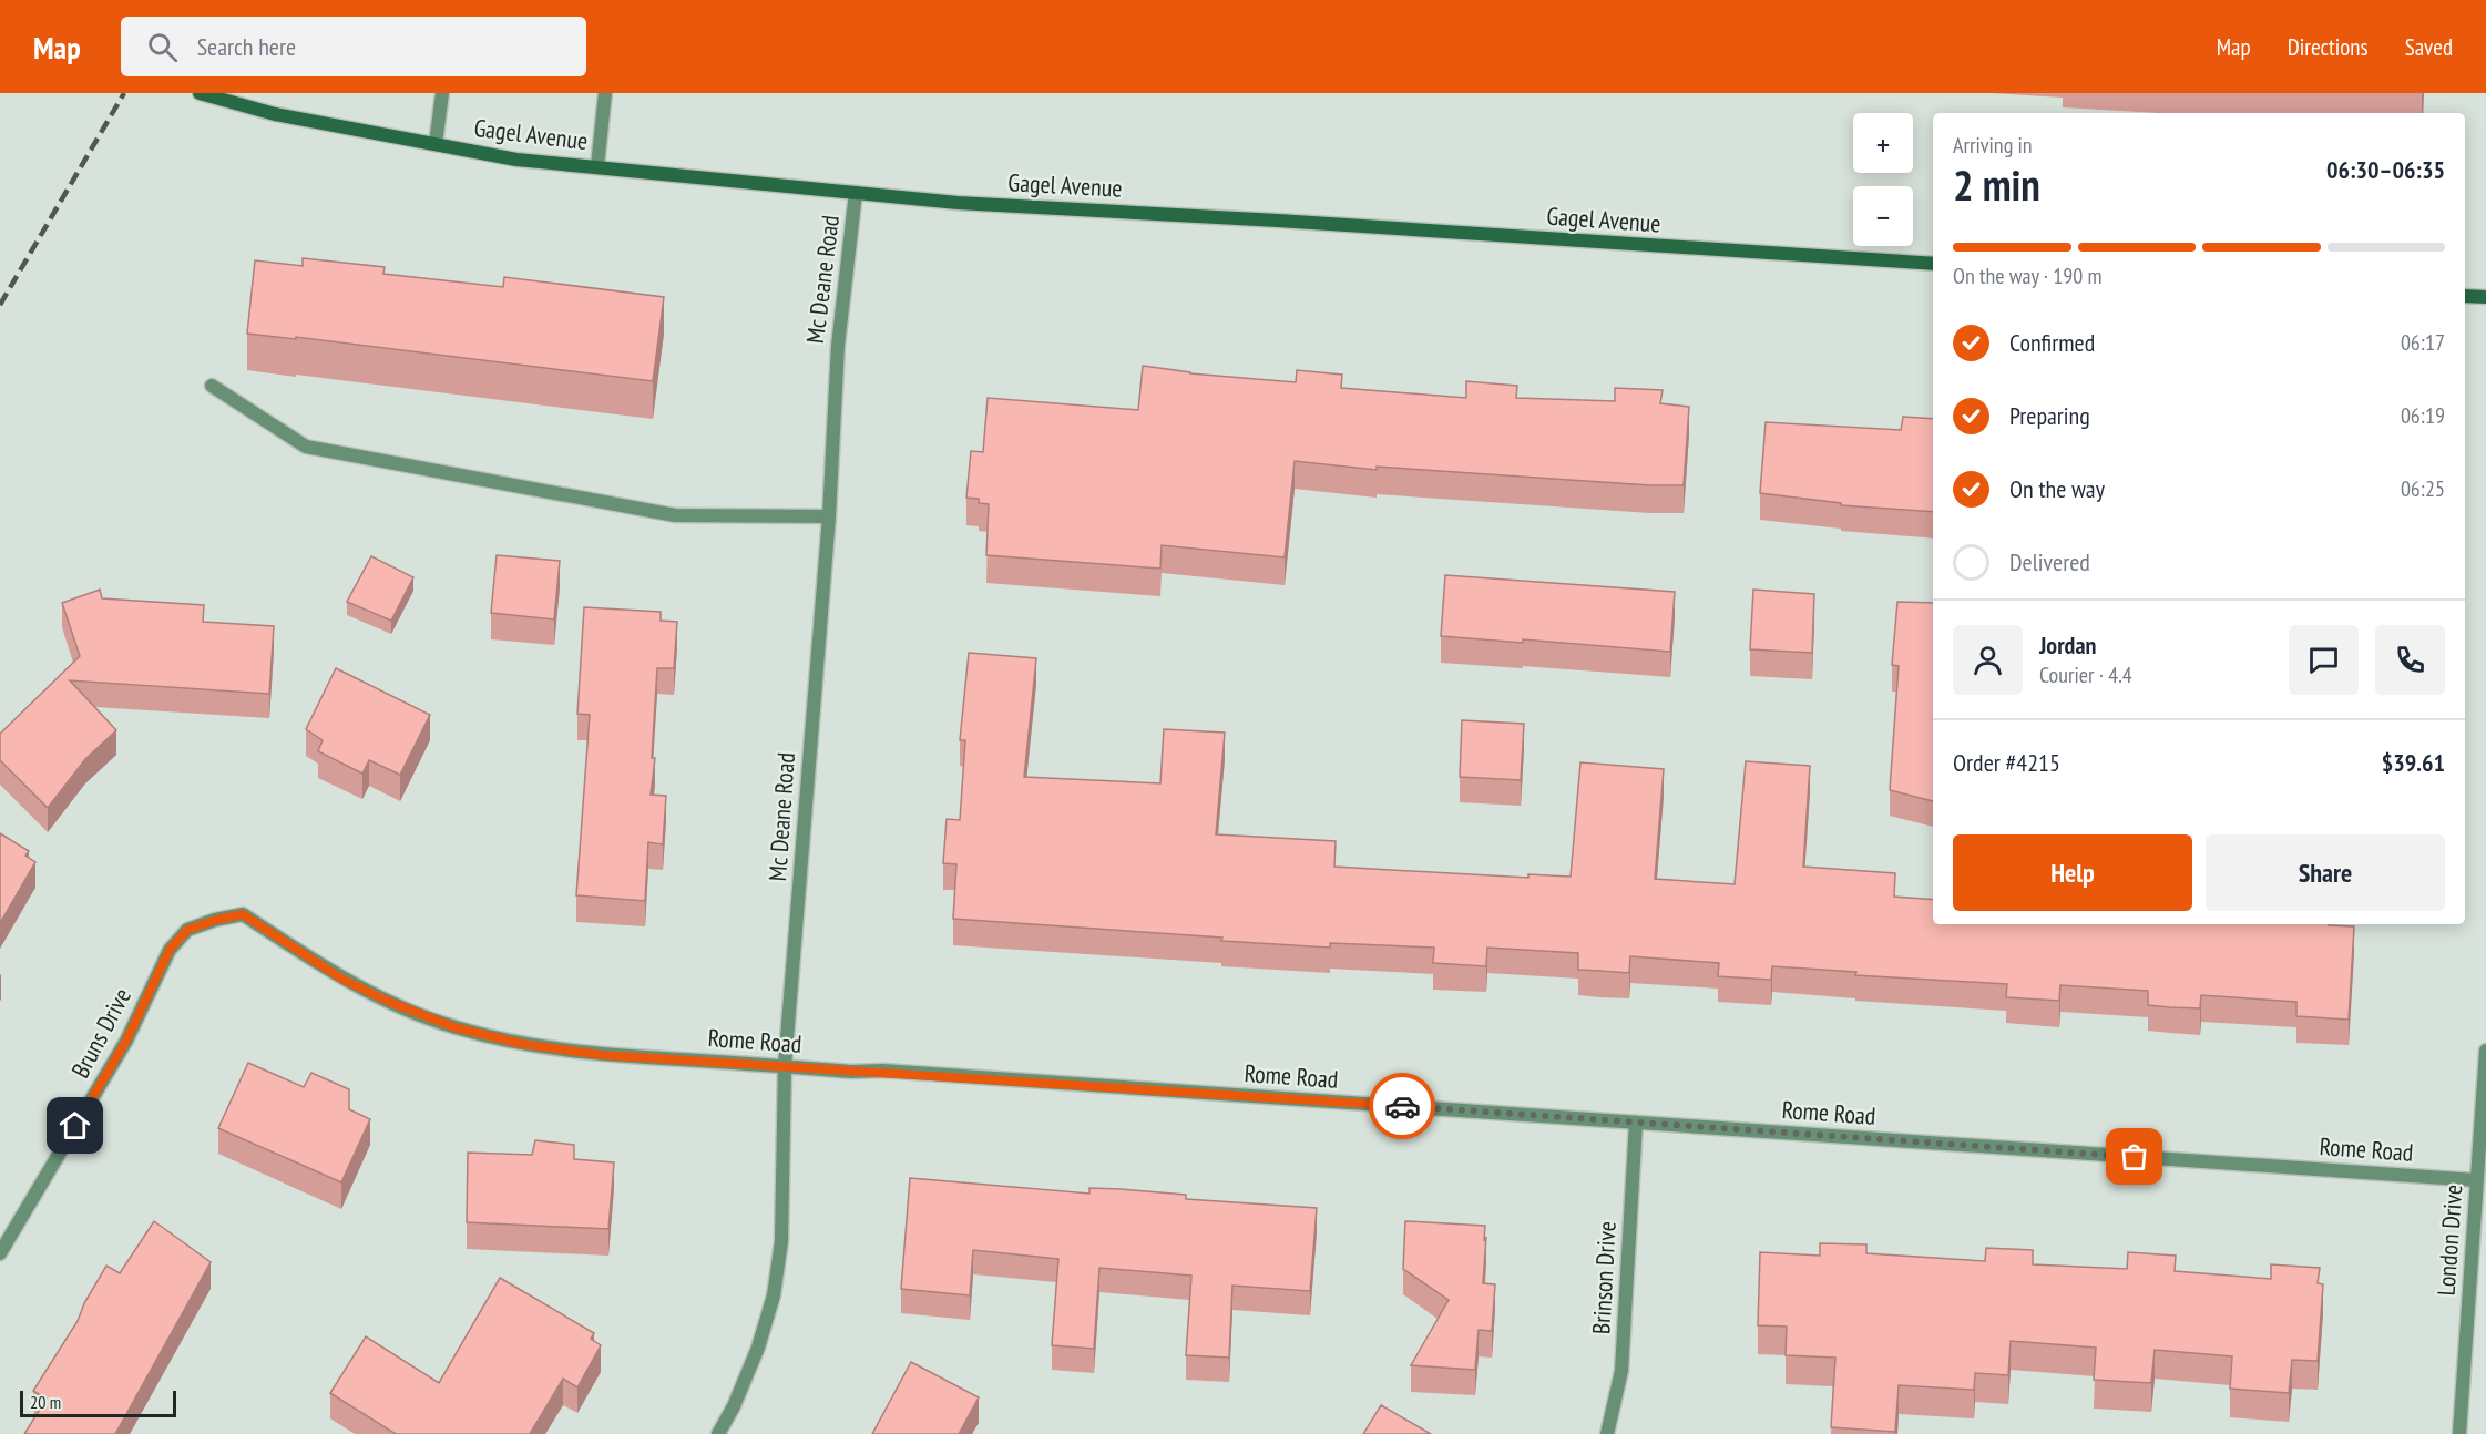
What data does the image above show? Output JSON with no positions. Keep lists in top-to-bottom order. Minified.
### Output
{"streets":{"street":["Gagel Avenue","Mc Deane Road","Bruns Drive","Rome Road","London Drive","Brinson Drive"]},"crossings":[["Gagel Avenue","Mc Deane Road"],["Mc Deane Road","Rome Road"],["Bruns Drive","Rome Road"],["Rome Road","London Drive"],["Rome Road","Brinson Drive"]],"scale_bar":"20 m","page":{"header":"Map","search":"Search here","nav":["Map","Directions","Saved"],"map_buttons":["+","−"],"heading":["2 min","Arriving in","06:30–06:35"],"panel":["Jordan","Courier · 4.4","Order #4215","$39.61"],"bar":"On the way · 190 m","list":[["Confirmed","06:17"],["Preparing","06:19"],["On the way","06:25"],"Delivered"],"buttons":["Help","Share"],"scale":"20 m"}}
